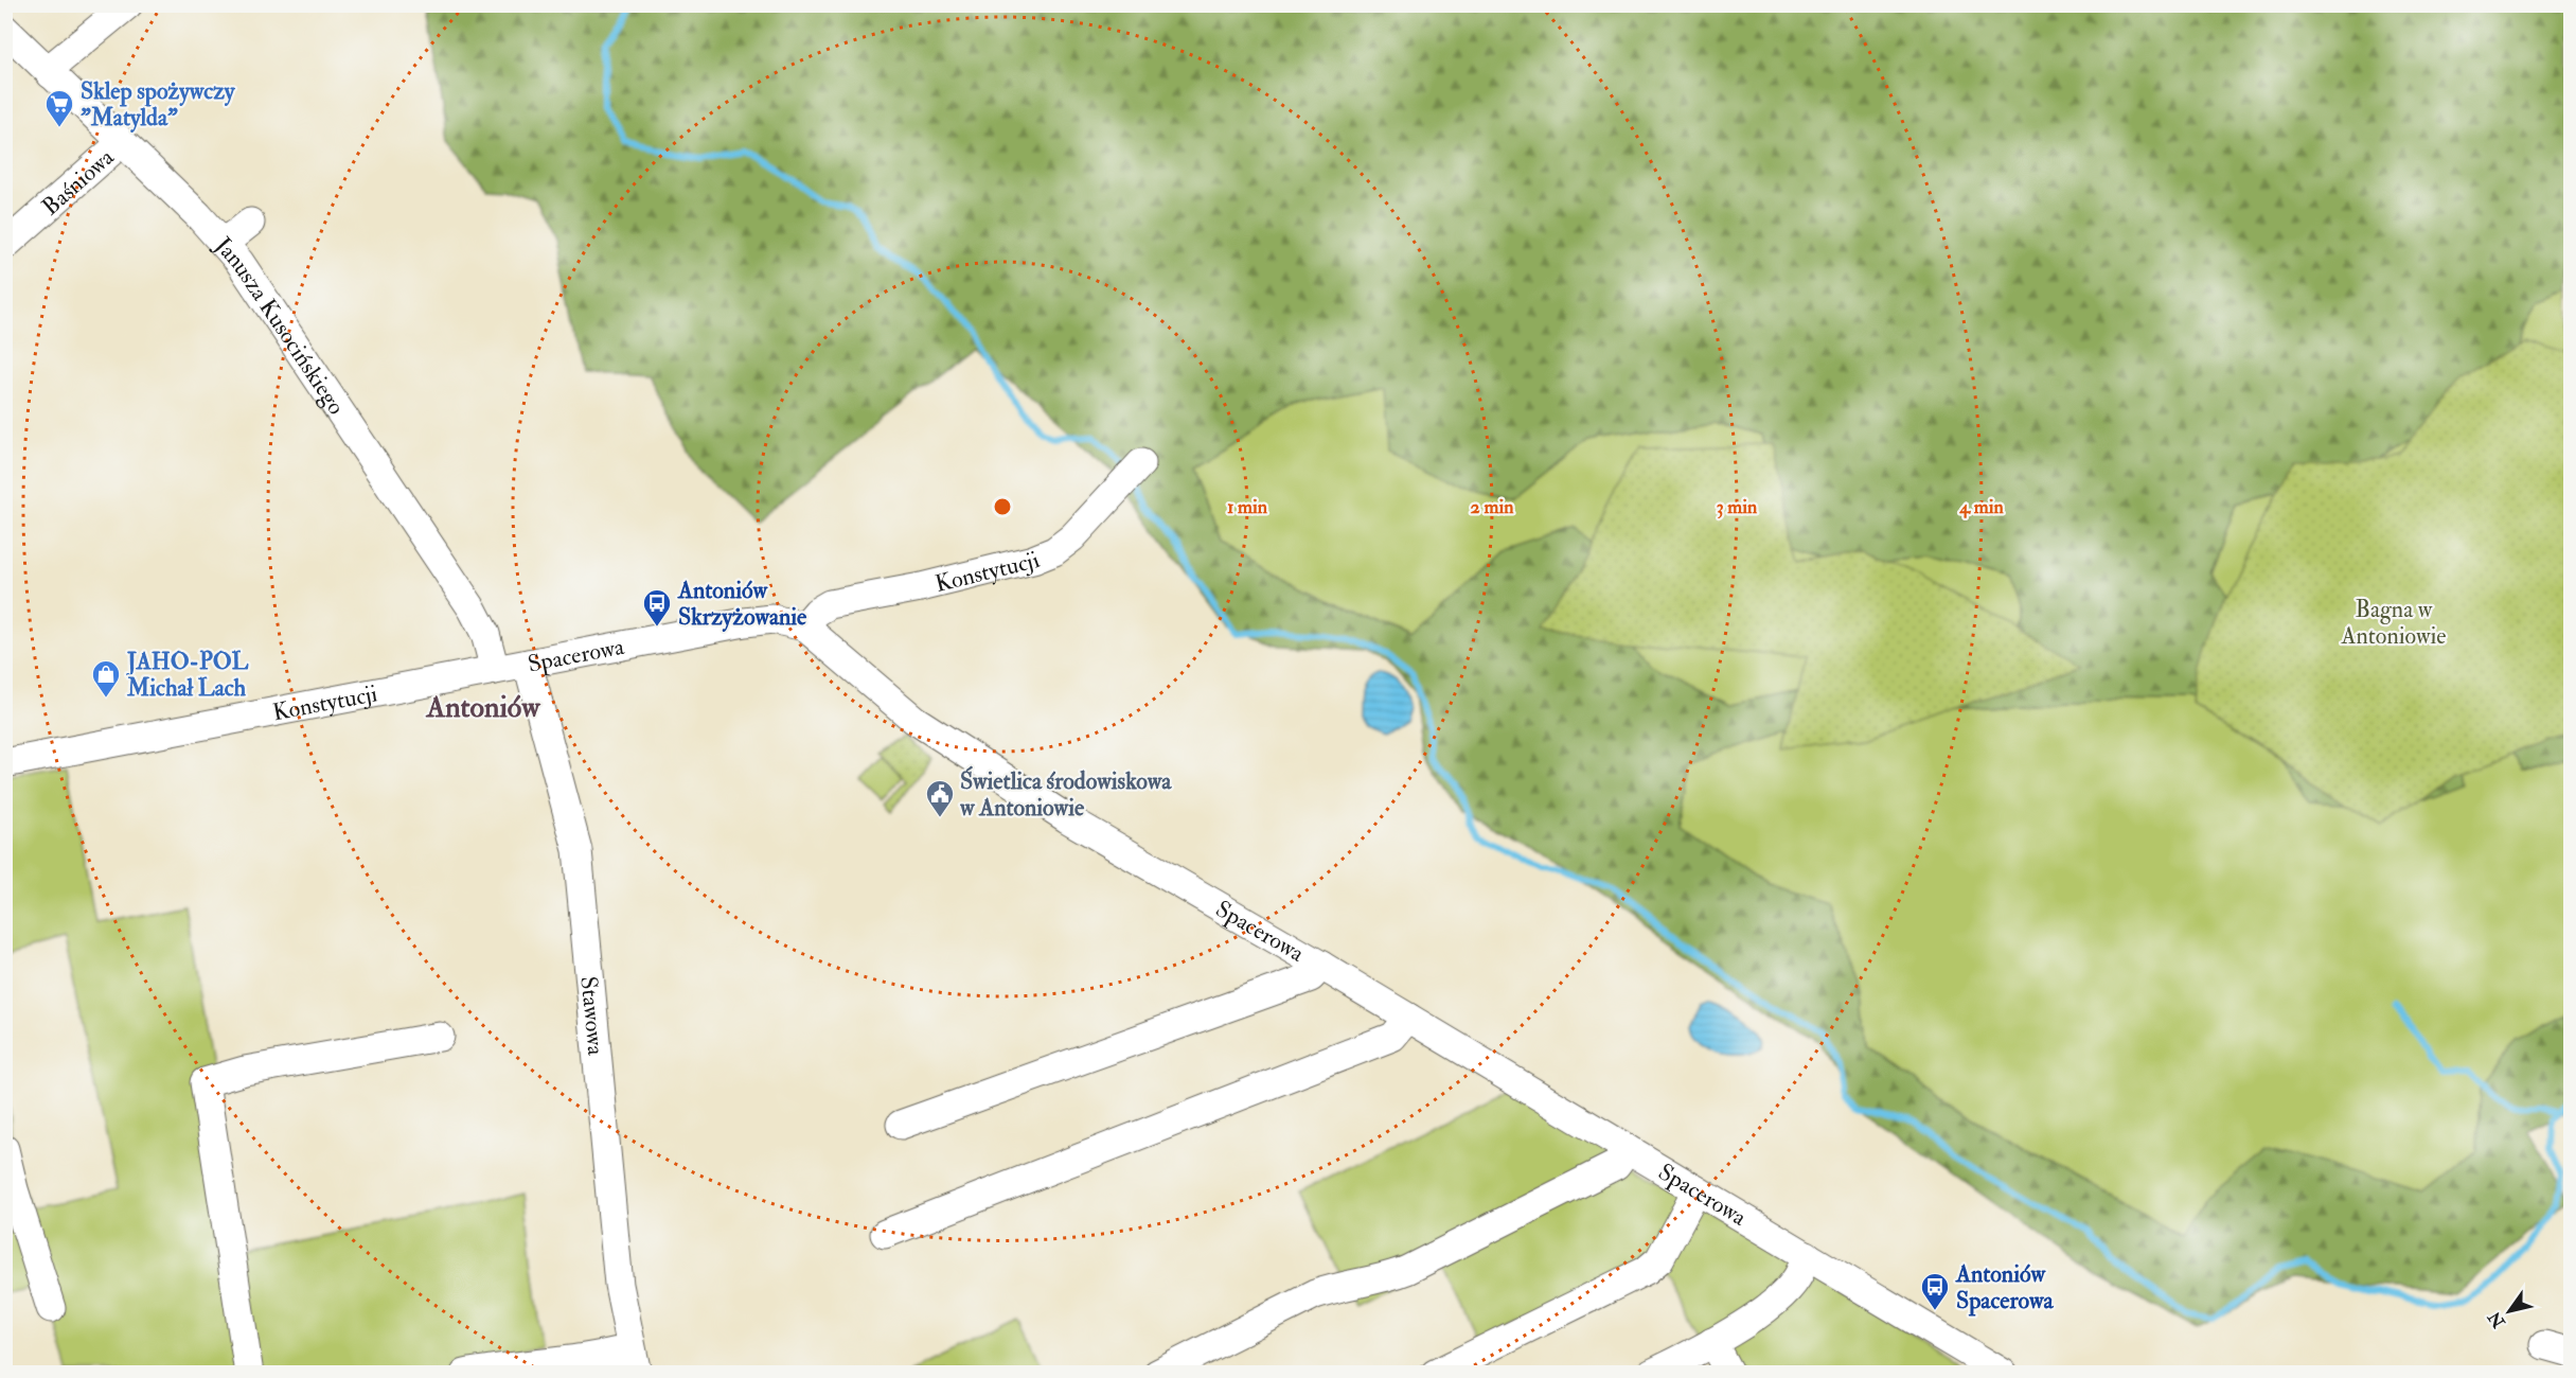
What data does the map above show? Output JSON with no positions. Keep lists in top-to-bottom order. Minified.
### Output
{"streets":{"street":["Baśniowa","Janusza Kusocińskiego","Konstytucji","Spacerowa","Stawowa"]},"crossings":[["Baśniowa","Janusza Kusocińskiego"],["Janusza Kusocińskiego","Konstytucji"],["Janusza Kusocińskiego","Spacerowa"],["Konstytucji","Spacerowa"],["Spacerowa","Stawowa"]],"districts":["Antoniów"],"parks":["Bagna w Antoniowie"],"places":{"supermarket":["Sklep spożywczy \"Matylda\""],"bus stop":["Antoniów Skrzyżowanie","Antoniów Spacerowa"],"shop":["JAHO-POL Michał Lach"],"public building":["Świetlica środowiskowa w Antoniowie"]},"north":"bottom left","rings":["1 min","2 min","3 min","4 min"]}
